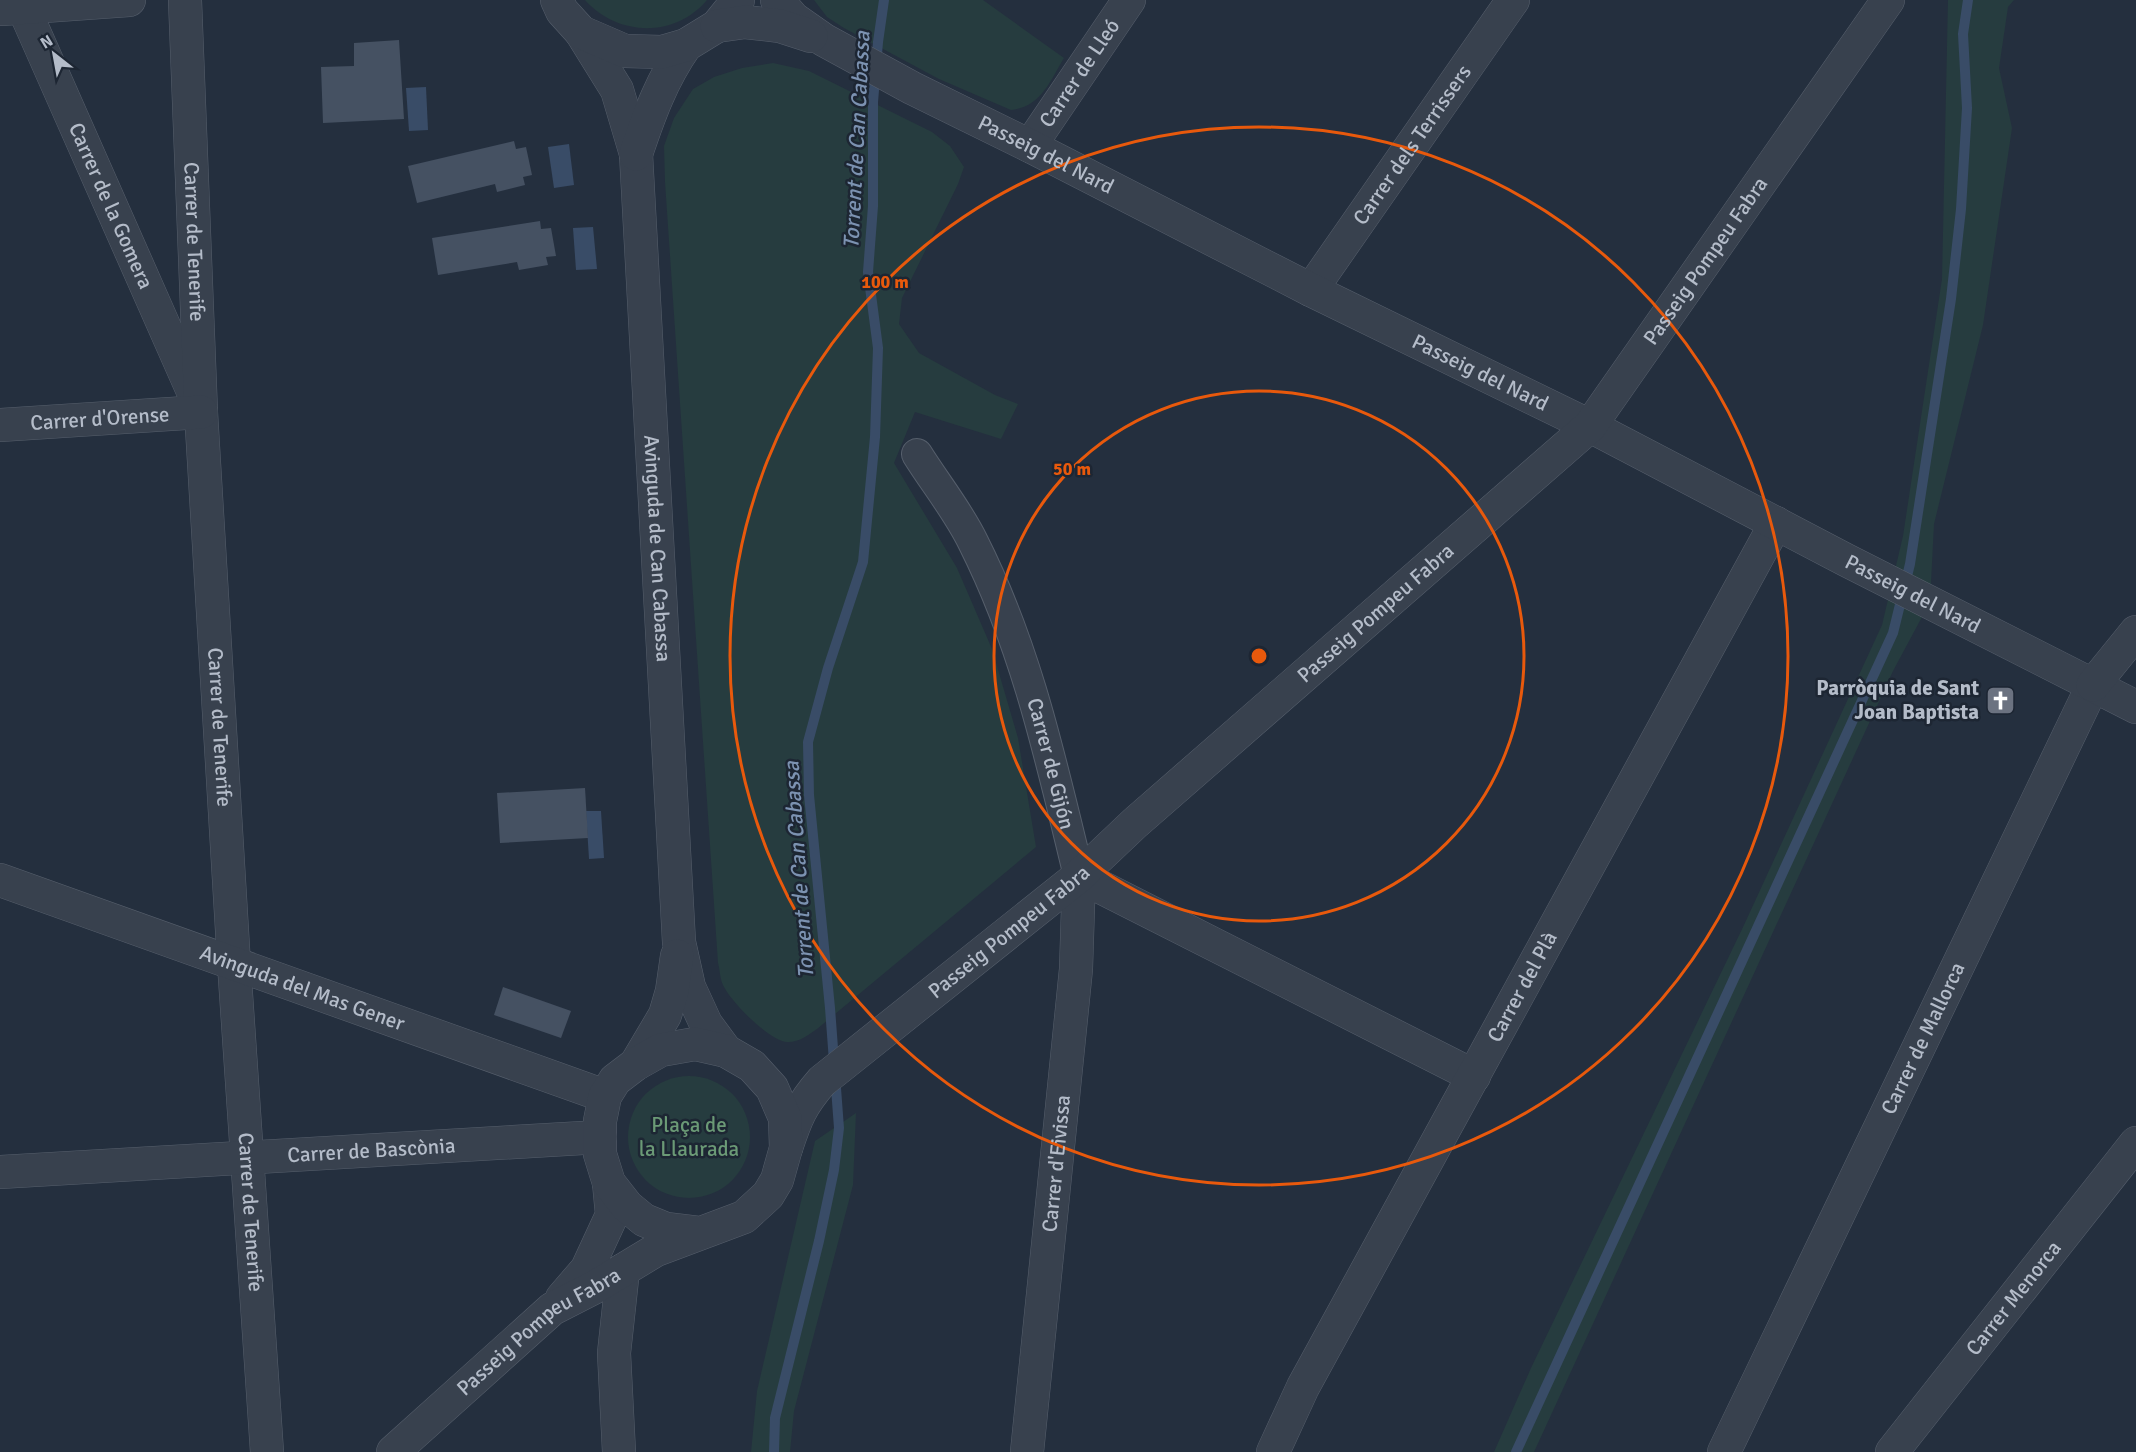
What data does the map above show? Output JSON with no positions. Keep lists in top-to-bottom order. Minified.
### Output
{"streets":{"street":["Carrer de Lleó","Carrer dels Terrissers","Passeig del Nard","Carrer de la Gomera","Carrer de Tenerife","Passeig Pompeu Fabra","Carrer d'Orense","Avinguda de Can Cabassa","Carrer de Gijón","Carrer del Plà","Avinguda del Mas Gener","Carrer de Mallorca","Carrer de Bascònia","Carrer d'Eivissa","Carrer Menorca"]},"crossings":[["Carrer de Lleó","Passeig del Nard"],["Carrer dels Terrissers","Passeig del Nard"],["Passeig del Nard","Passeig Pompeu Fabra"],["Passeig del Nard","Carrer del Plà"],["Passeig del Nard","Carrer de Mallorca"],["Carrer de la Gomera","Carrer de Tenerife"],["Carrer de la Gomera","Carrer d'Orense"],["Carrer de Tenerife","Carrer d'Orense"],["Carrer de Tenerife","Avinguda del Mas Gener"],["Carrer de Tenerife","Carrer de Bascònia"],["Passeig Pompeu Fabra","Avinguda de Can Cabassa"],["Passeig Pompeu Fabra","Carrer de Gijón"],["Passeig Pompeu Fabra","Avinguda del Mas Gener"],["Passeig Pompeu Fabra","Carrer de Bascònia"],["Passeig Pompeu Fabra","Carrer d'Eivissa"],["Avinguda de Can Cabassa","Avinguda del Mas Gener"],["Avinguda de Can Cabassa","Carrer de Bascònia"],["Carrer de Gijón","Carrer d'Eivissa"],["Avinguda del Mas Gener","Carrer de Bascònia"]],"water":["Torrent de Can Cabassa"],"parks":["Plaça de la Llaurada"],"places":{"church":["Parròquia de Sant Joan Baptista"]},"north":"top left","rings":["100 m","50 m"]}
